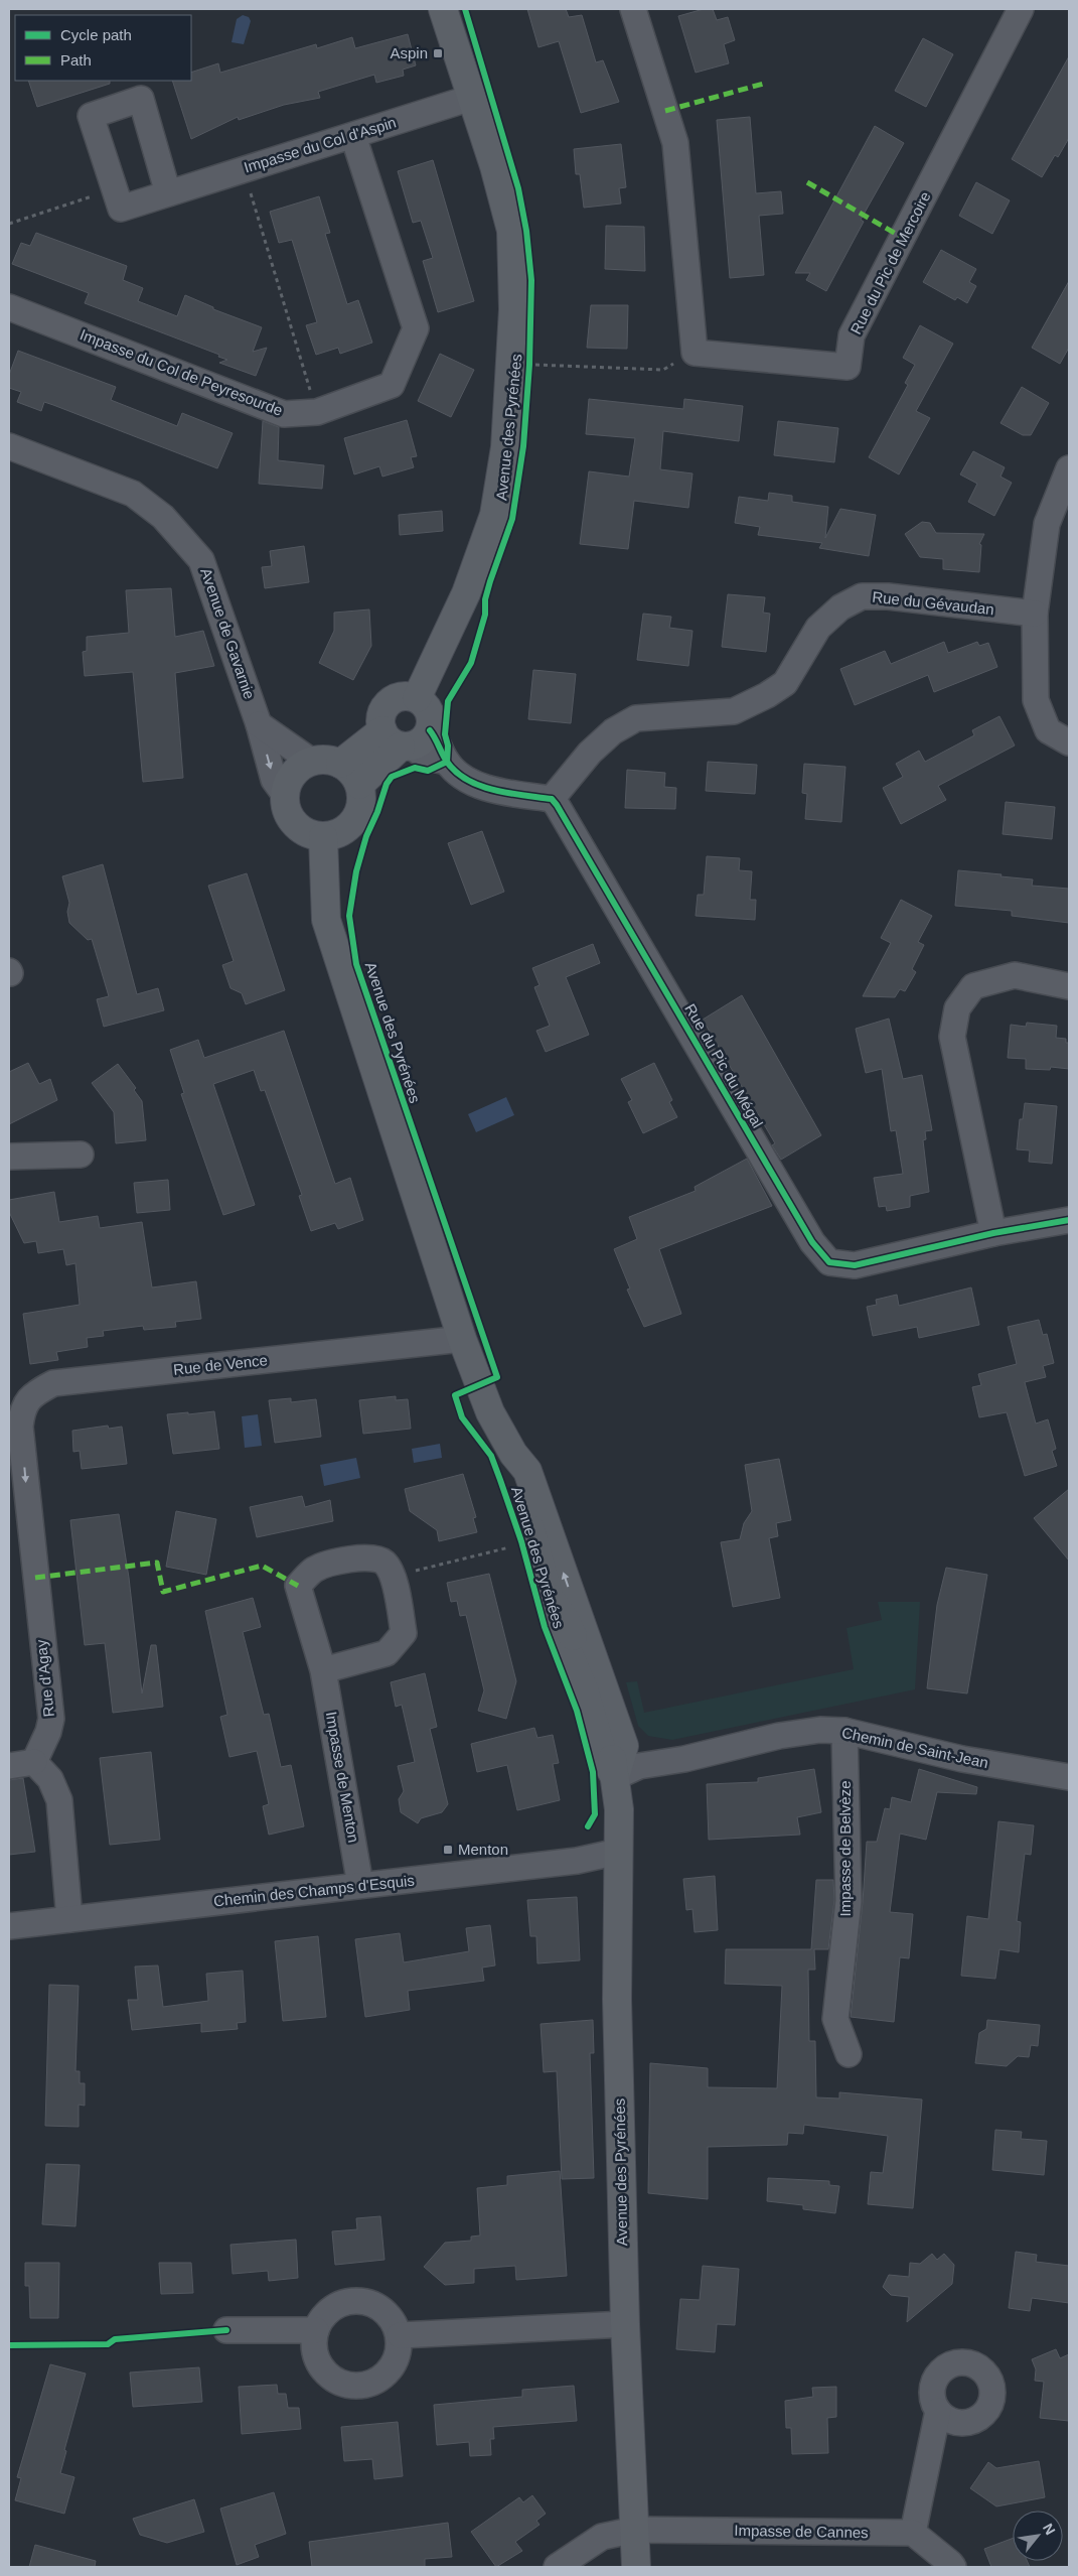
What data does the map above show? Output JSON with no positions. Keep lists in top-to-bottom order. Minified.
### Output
{"streets":{"main road":["Avenue des Pyrénées"],"street":["Impasse du Col d'Aspin","Rue du Pic de Mercoire","Impasse du Col de Peyresourde","Rue du Gévaudan","Avenue de Gavarnie","Rue du Pic du Mégal","Rue de Vence","Rue d'Agay","Chemin de Saint-Jean","Impasse de Menton","Impasse de Belvèze","Chemin des Champs d'Esquis","Impasse de Cannes"]},"crossings":[["Impasse du Col d'Aspin","Impasse du Col de Peyresourde"],["Impasse du Col d'Aspin","Avenue des Pyrénées"],["Avenue des Pyrénées","Avenue de Gavarnie"],["Avenue des Pyrénées","Rue de Vence"],["Avenue des Pyrénées","Chemin de Saint-Jean"],["Avenue des Pyrénées","Chemin des Champs d'Esquis"],["Avenue des Pyrénées","Impasse de Cannes"],["Rue du Gévaudan","Rue du Pic du Mégal"],["Rue de Vence","Rue d'Agay"],["Chemin de Saint-Jean","Impasse de Belvèze"],["Impasse de Menton","Chemin des Champs d'Esquis"]],"one_way":["Rue d'Agay"],"places":{"transit":["Aspin","Menton"]},"legend":["Cycle path","Path"],"north":"top right"}
